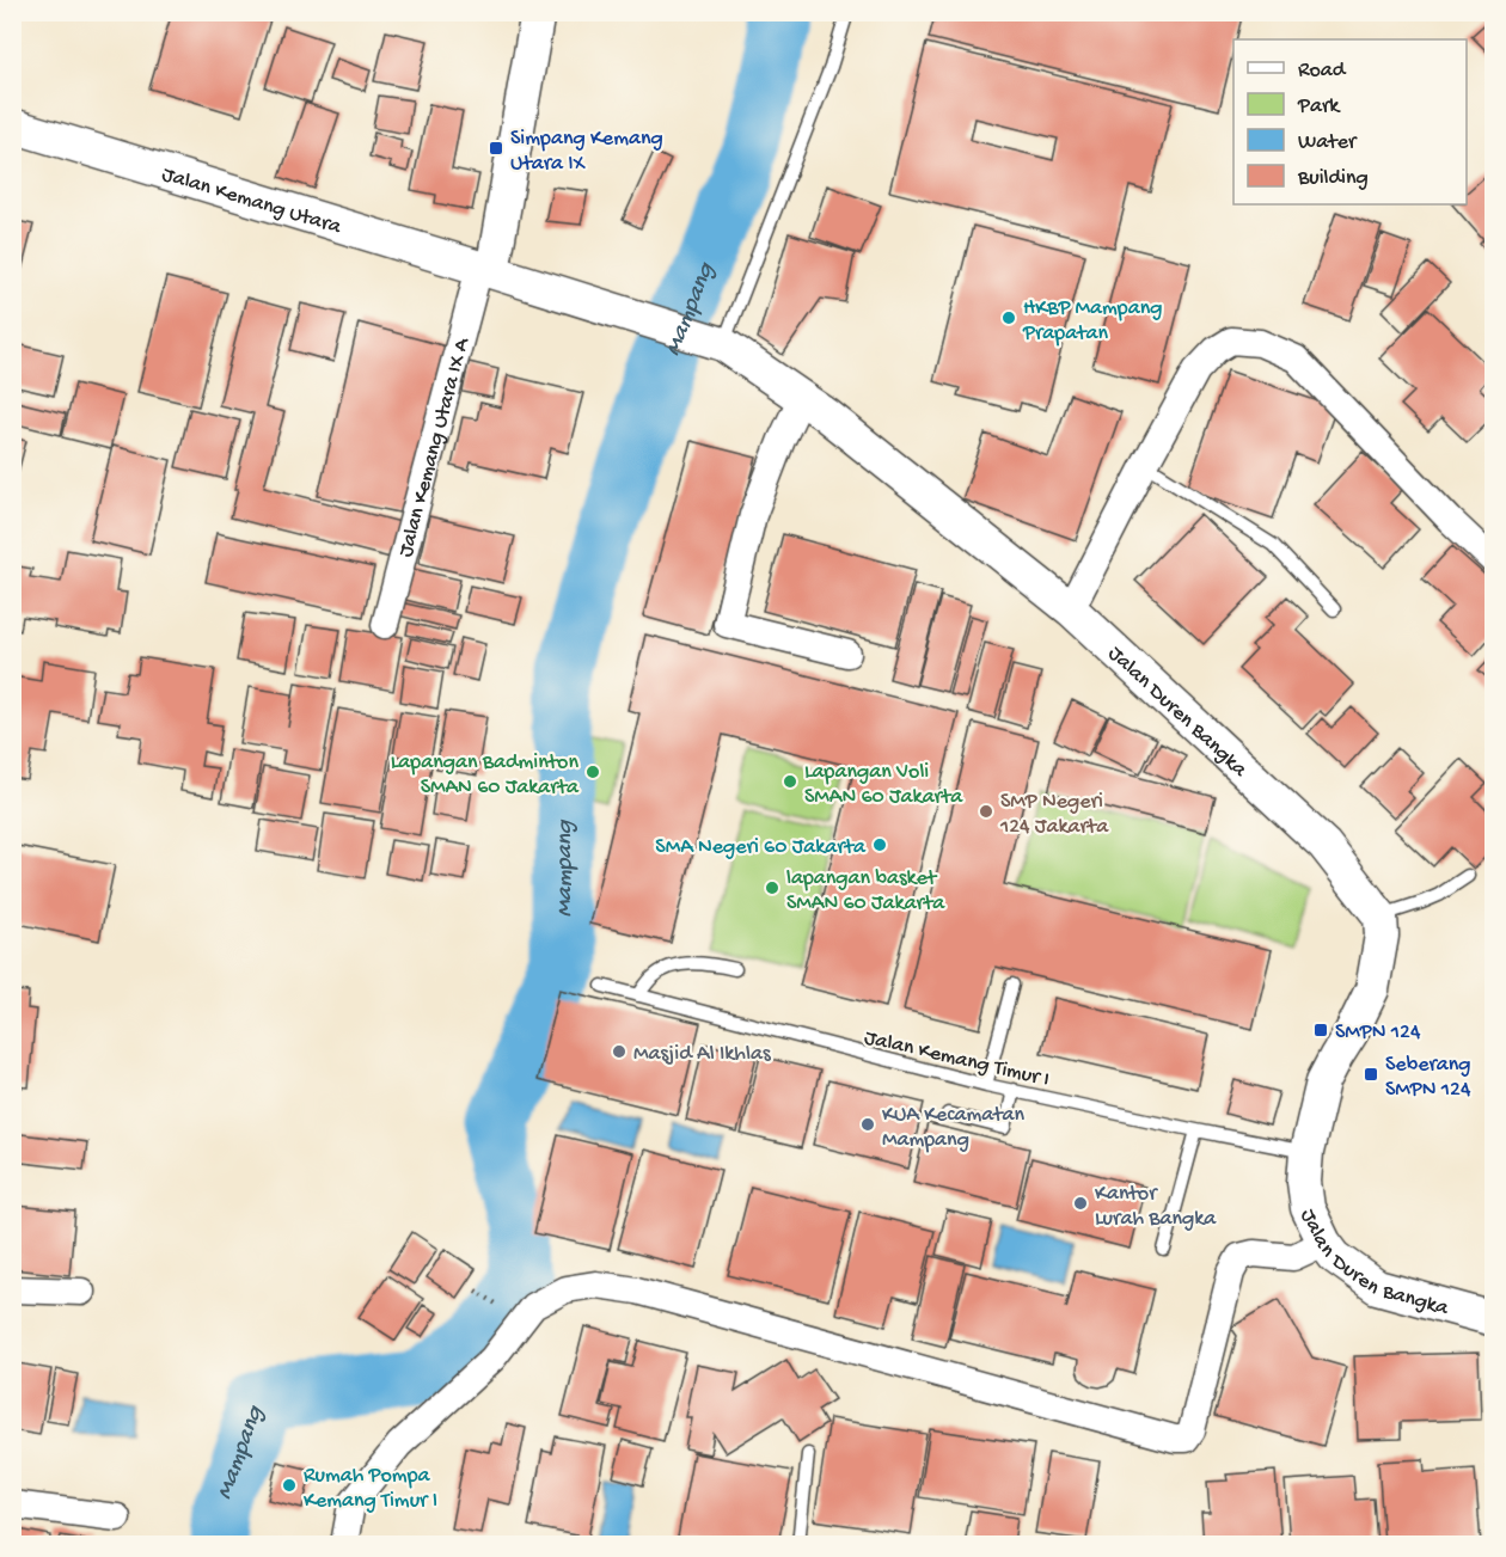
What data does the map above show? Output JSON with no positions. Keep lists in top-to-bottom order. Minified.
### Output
{"streets":{"street":["Jalan Kemang Utara","Jalan Kemang Utara IX A","Jalan Duren Bangka"],"lane":["Jalan Kemang Timur I"]},"crossings":[["Jalan Kemang Utara","Jalan Kemang Utara IX A"],["Jalan Kemang Utara","Jalan Duren Bangka"],["Jalan Kemang Utara IX A","Jalan Duren Bangka"],["Jalan Duren Bangka","Jalan Kemang Timur I"]],"water":["Mampang"],"places":{"transit":["Simpang Kemang Utara IX","SMPN 124","Seberang SMPN 124"],"other":["HKBP Mampang Prapatan","Lapangan Badminton SMAN 60 Jakarta","Lapangan Voli SMAN 60 Jakarta","SMP Negeri 124 Jakarta","SMA Negeri 60 Jakarta","lapangan basket SMAN 60 Jakarta","Masjid Al Ikhlas","KUA Kecamatan Mampang","Kantor Lurah Bangka","Rumah Pompa Kemang Timur I"]},"legend":["Road","Park","Water","Building"]}
